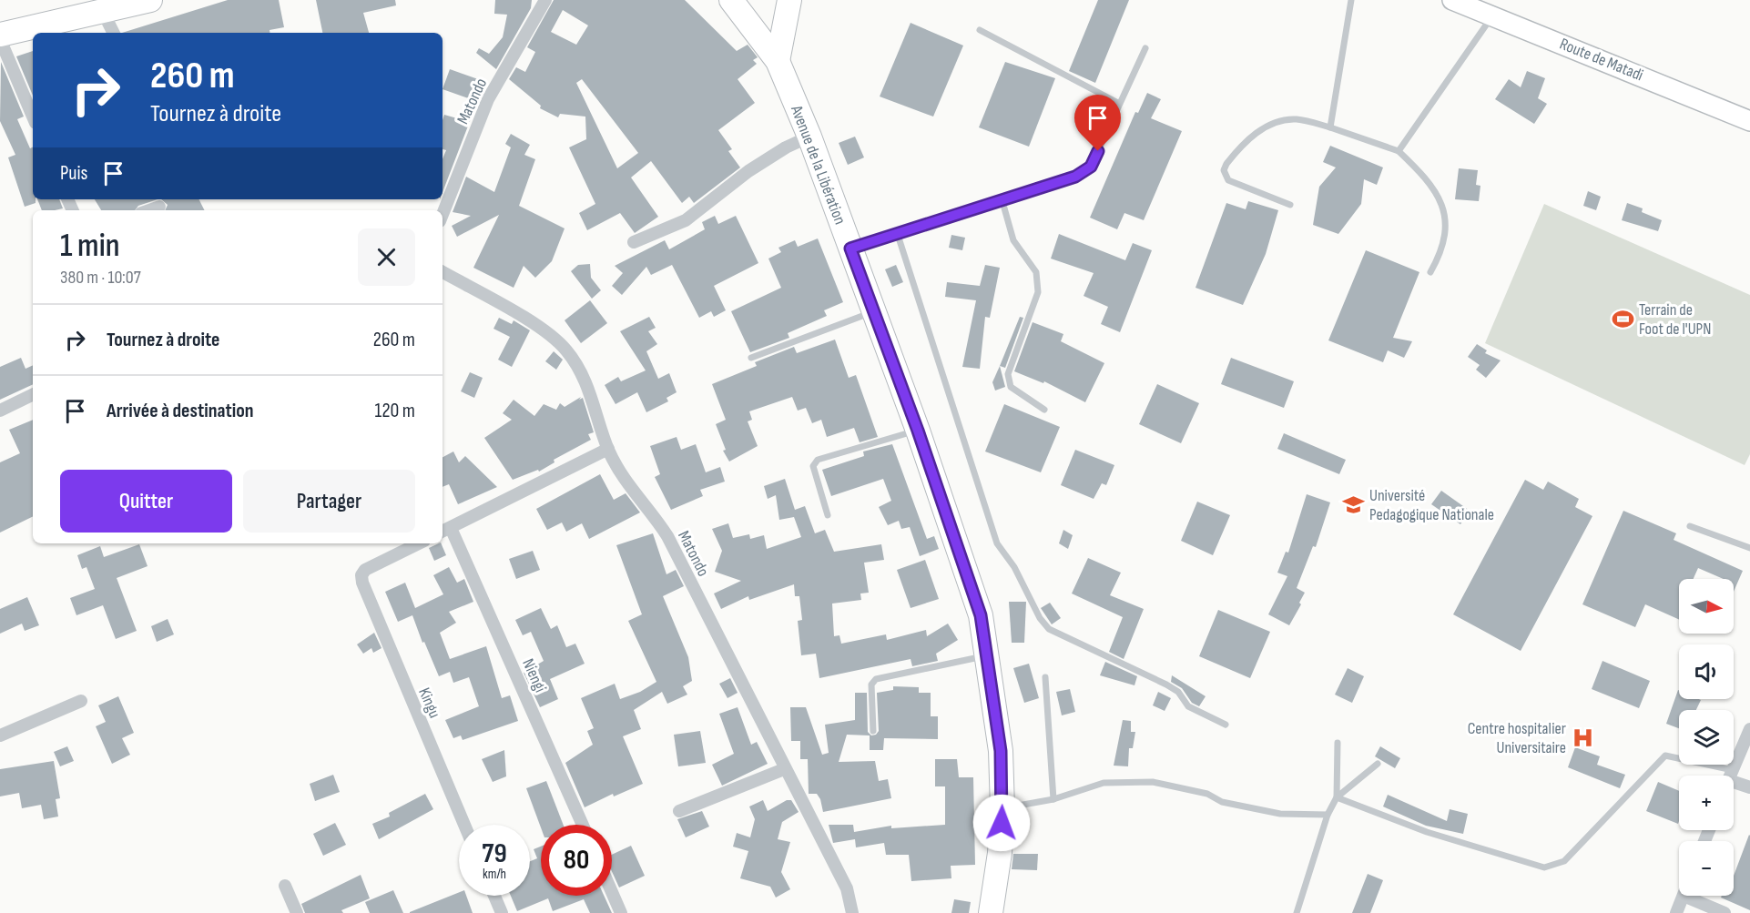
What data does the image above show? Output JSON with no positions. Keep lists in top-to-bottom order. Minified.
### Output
{"streets":{"highway":["Avenue de la Libération"],"main road":["Route de Matadi"],"street":["Matondo","Niengi","Kingu"]},"places":{"sports":["Terrain de Foot de l'UPN"],"school or university":["Université Pedagogique Nationale"],"hospital":["Centre hospitalier Universitaire"]},"north":"right","page":{"turn":["260 m","Tournez à droite"],"then":"Puis","heading":["1 min","380 m · 10:07"],"list":[{"name":"Tournez à droite","value":"260 m"},{"name":"Arrivée à destination","value":"120 m"}],"buttons":["Quitter","Partager"],"map_buttons":["+","−"],"speed":"79 km/h","limit":"80"}}
